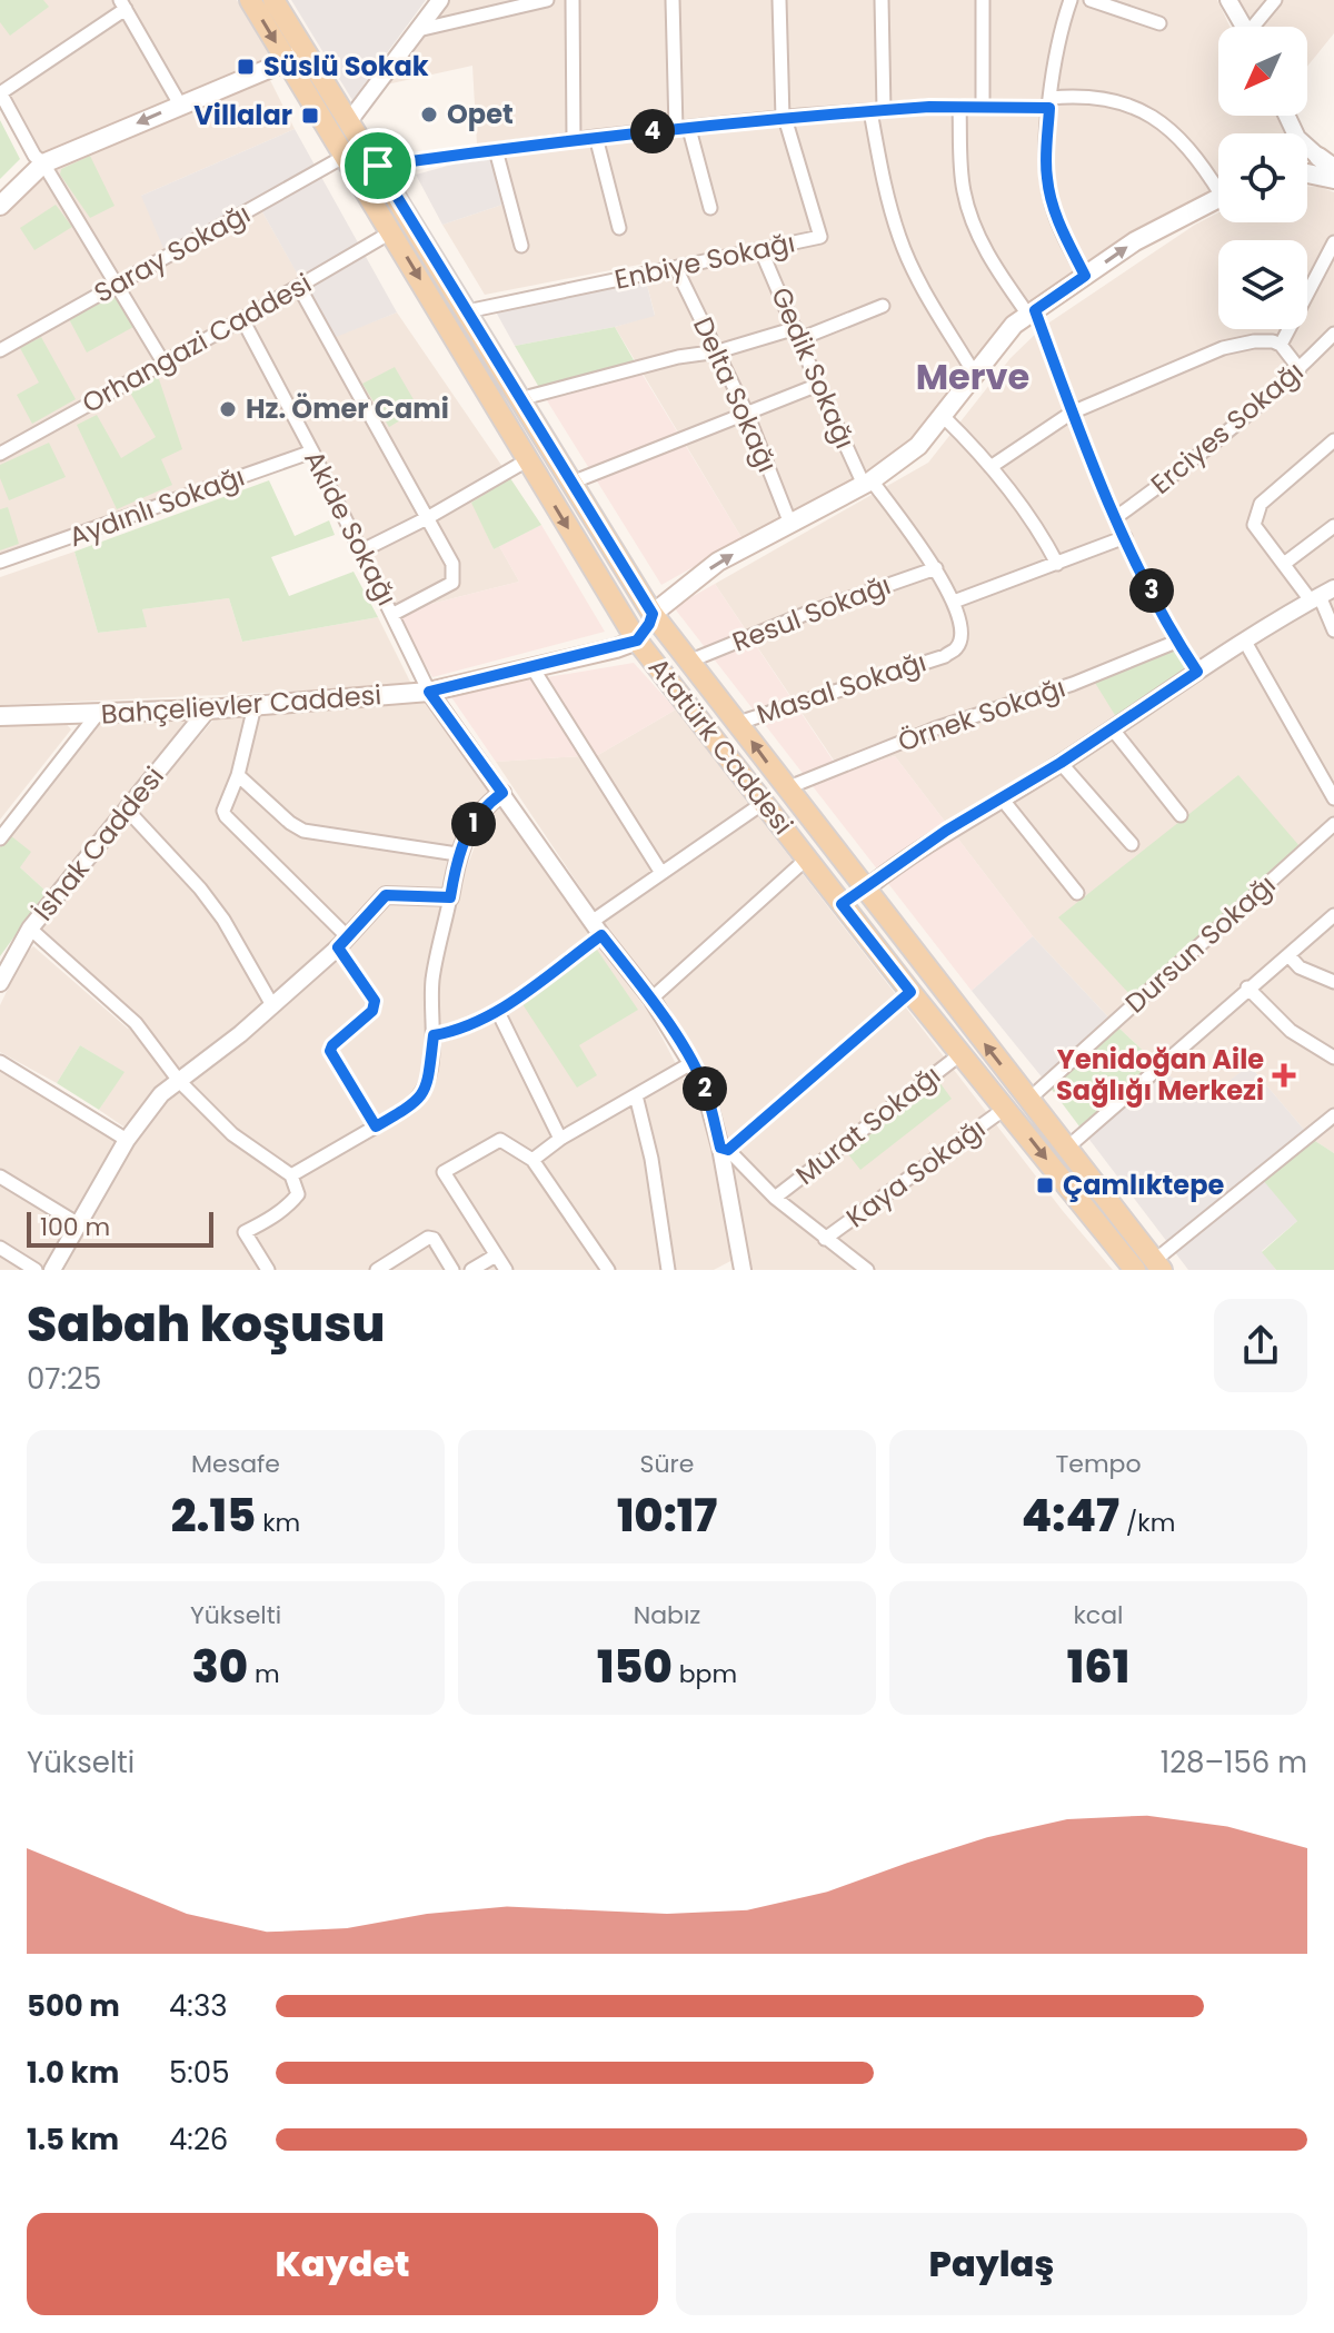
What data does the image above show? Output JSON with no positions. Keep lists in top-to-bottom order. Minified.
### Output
{"streets":{"main road":["Bahçelievler Caddesi","Atatürk Caddesi"],"street":["Saray Sokağı","Enbiye Sokağı","Orhangazi Caddesi","Gedik Sokağı","Delta Sokağı","Erciyes Sokağı","Aydınlı Sokağı","Akide Sokağı","Resul Sokağı","Masal Sokağı","Örnek Sokağı","İshak Caddesi","Dursun Sokağı","Murat Sokağı","Kaya Sokağı"]},"crossings":[["Saray Sokağı","Atatürk Caddesi"],["Enbiye Sokağı","Gedik Sokağı"],["Enbiye Sokağı","Delta Sokağı"],["Enbiye Sokağı","Atatürk Caddesi"],["Orhangazi Caddesi","Akide Sokağı"],["Orhangazi Caddesi","Atatürk Caddesi"],["Gedik Sokağı","Resul Sokağı"],["Gedik Sokağı","Masal Sokağı"],["Aydınlı Sokağı","Akide Sokağı"],["Akide Sokağı","Bahçelievler Caddesi"],["Resul Sokağı","Atatürk Caddesi"],["Masal Sokağı","Atatürk Caddesi"],["Bahçelievler Caddesi","Atatürk Caddesi"],["Bahçelievler Caddesi","İshak Caddesi"],["Örnek Sokağı","Atatürk Caddesi"],["Atatürk Caddesi","Dursun Sokağı"],["Atatürk Caddesi","Murat Sokağı"],["Atatürk Caddesi","Kaya Sokağı"]],"districts":["Merve"],"places":{"transit":["Süslü Sokak","Villalar","Çamlıktepe"],"other":["Opet","Hz. Ömer Cami"],"health":["Yenidoğan Aile Sağlığı Merkezi"]},"scale_bar":"100 m","north":"bottom left","page":{"pins":["4","3","1","2"],"scale":"100 m","heading":["Sabah koşusu","07:25"],"stats":[["Mesafe","2.15 km"],["Süre","10:17"],["Tempo","4:47 /km"],["Yükselti","30 m"],["Nabız","150 bpm"],["kcal","161"]],"chart":["Yükselti","128–156 m"],"list":[{"name":"500 m","note":"4:33"},{"name":"1.0 km","note":"5:05"},{"name":"1.5 km","note":"4:26"}],"buttons":["Kaydet","Paylaş"]}}
